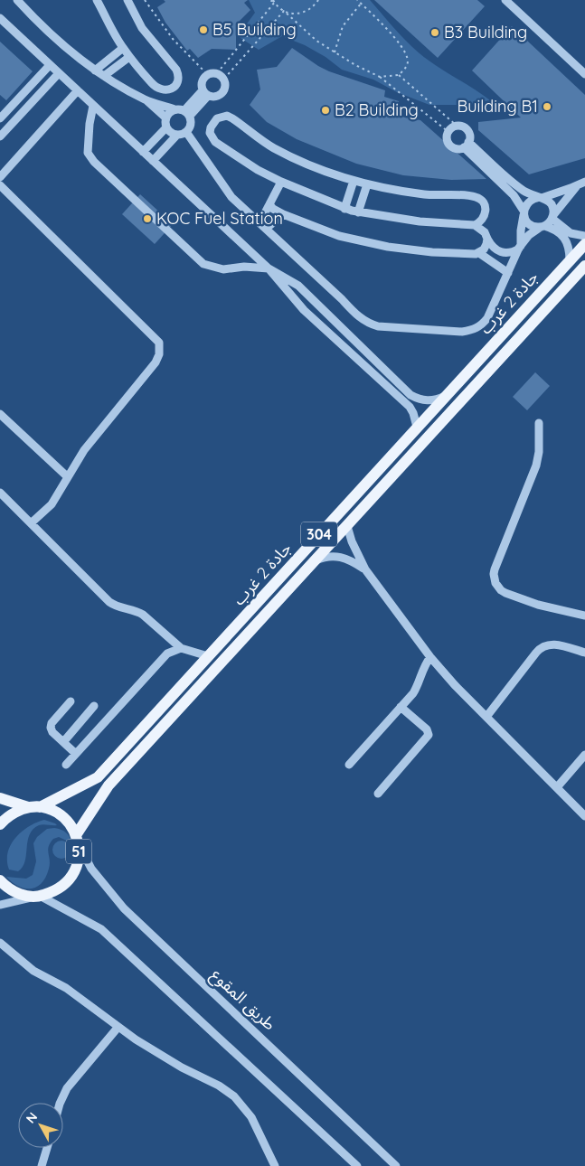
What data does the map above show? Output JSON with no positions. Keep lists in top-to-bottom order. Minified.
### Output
{"streets":{"main road":["جادة 2 غرب","304","51"],"street":["طريق المقوع"]},"crossings":[["جادة 2 غرب","51"],["جادة 2 غرب","طريق المقوع"],["51","طريق المقوع"]],"places":["B5 Building","B3 Building","Building B1","B2 Building","KOC Fuel Station"],"north":"top left"}
